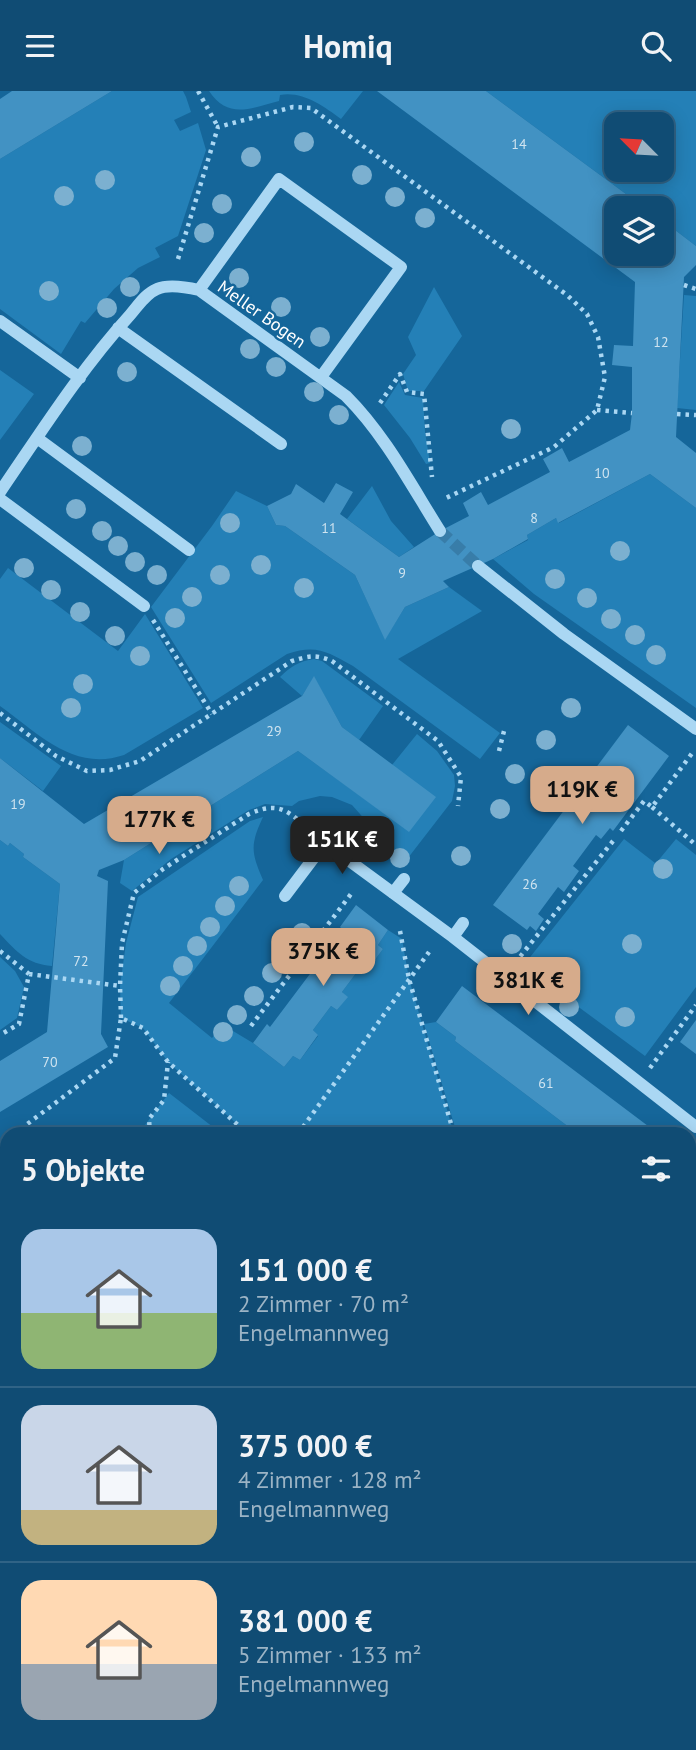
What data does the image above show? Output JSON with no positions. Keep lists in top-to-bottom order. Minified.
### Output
{"streets":{"street":["Meller Bogen"]},"house_numbers":["14","12","10","8","11","9","29","19","26","72","70","61"],"north":"top left","page":{"header":"Homiq","price":["119K €","177K €","151K €","375K €","381K €"],"heading":"5 Objekte","list":[{"name":"151 000 €","note":"2 Zimmer · 70 m² · Engelmannweg"},{"name":"375 000 €","note":"4 Zimmer · 128 m² · Engelmannweg"},{"name":"381 000 €","note":"5 Zimmer · 133 m² · Engelmannweg"}]}}
